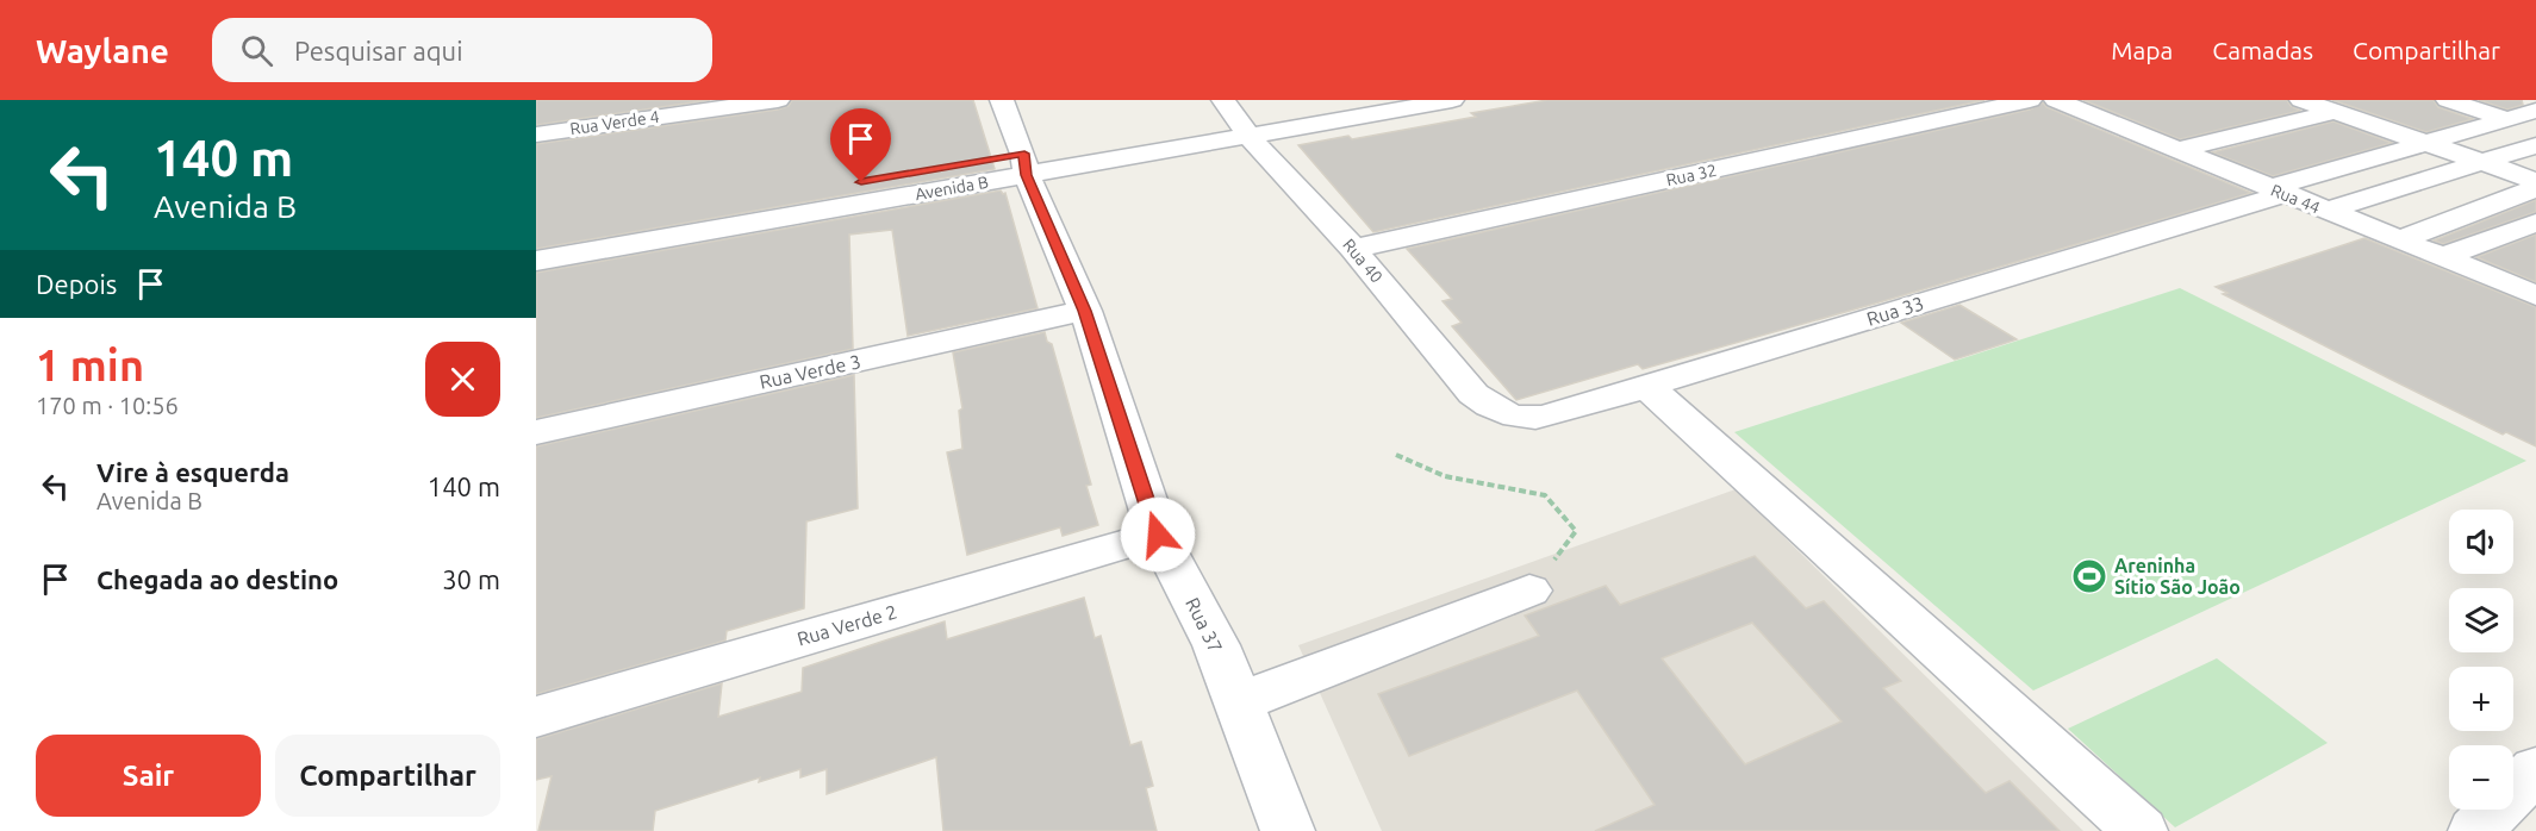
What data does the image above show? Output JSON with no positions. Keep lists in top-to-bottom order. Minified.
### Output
{"streets":{"street":["Rua Verde 4","Rua 32","Avenida B","Rua 44","Rua 40","Rua 33","Rua Verde 3","Rua Verde 2","Rua 37"]},"crossings":[["Rua 32","Rua 40"],["Avenida B","Rua 40"],["Avenida B","Rua 37"],["Rua 44","Rua 33"],["Rua 40","Rua 33"],["Rua Verde 3","Rua 37"],["Rua Verde 2","Rua 37"]],"places":{"sports":["Areninha Sítio São João"]},"page":{"header":"Waylane","search":"Pesquisar aqui","nav":["Mapa","Camadas","Compartilhar"],"turn":["140 m","Avenida B"],"then":"Depois","heading":["1 min","170 m · 10:56"],"list":[{"name":"Vire à esquerda","note":"Avenida B","value":"140 m"},{"name":"Chegada ao destino","value":"30 m"}],"map_buttons":["+","−"],"buttons":["Sair","Compartilhar"]}}
